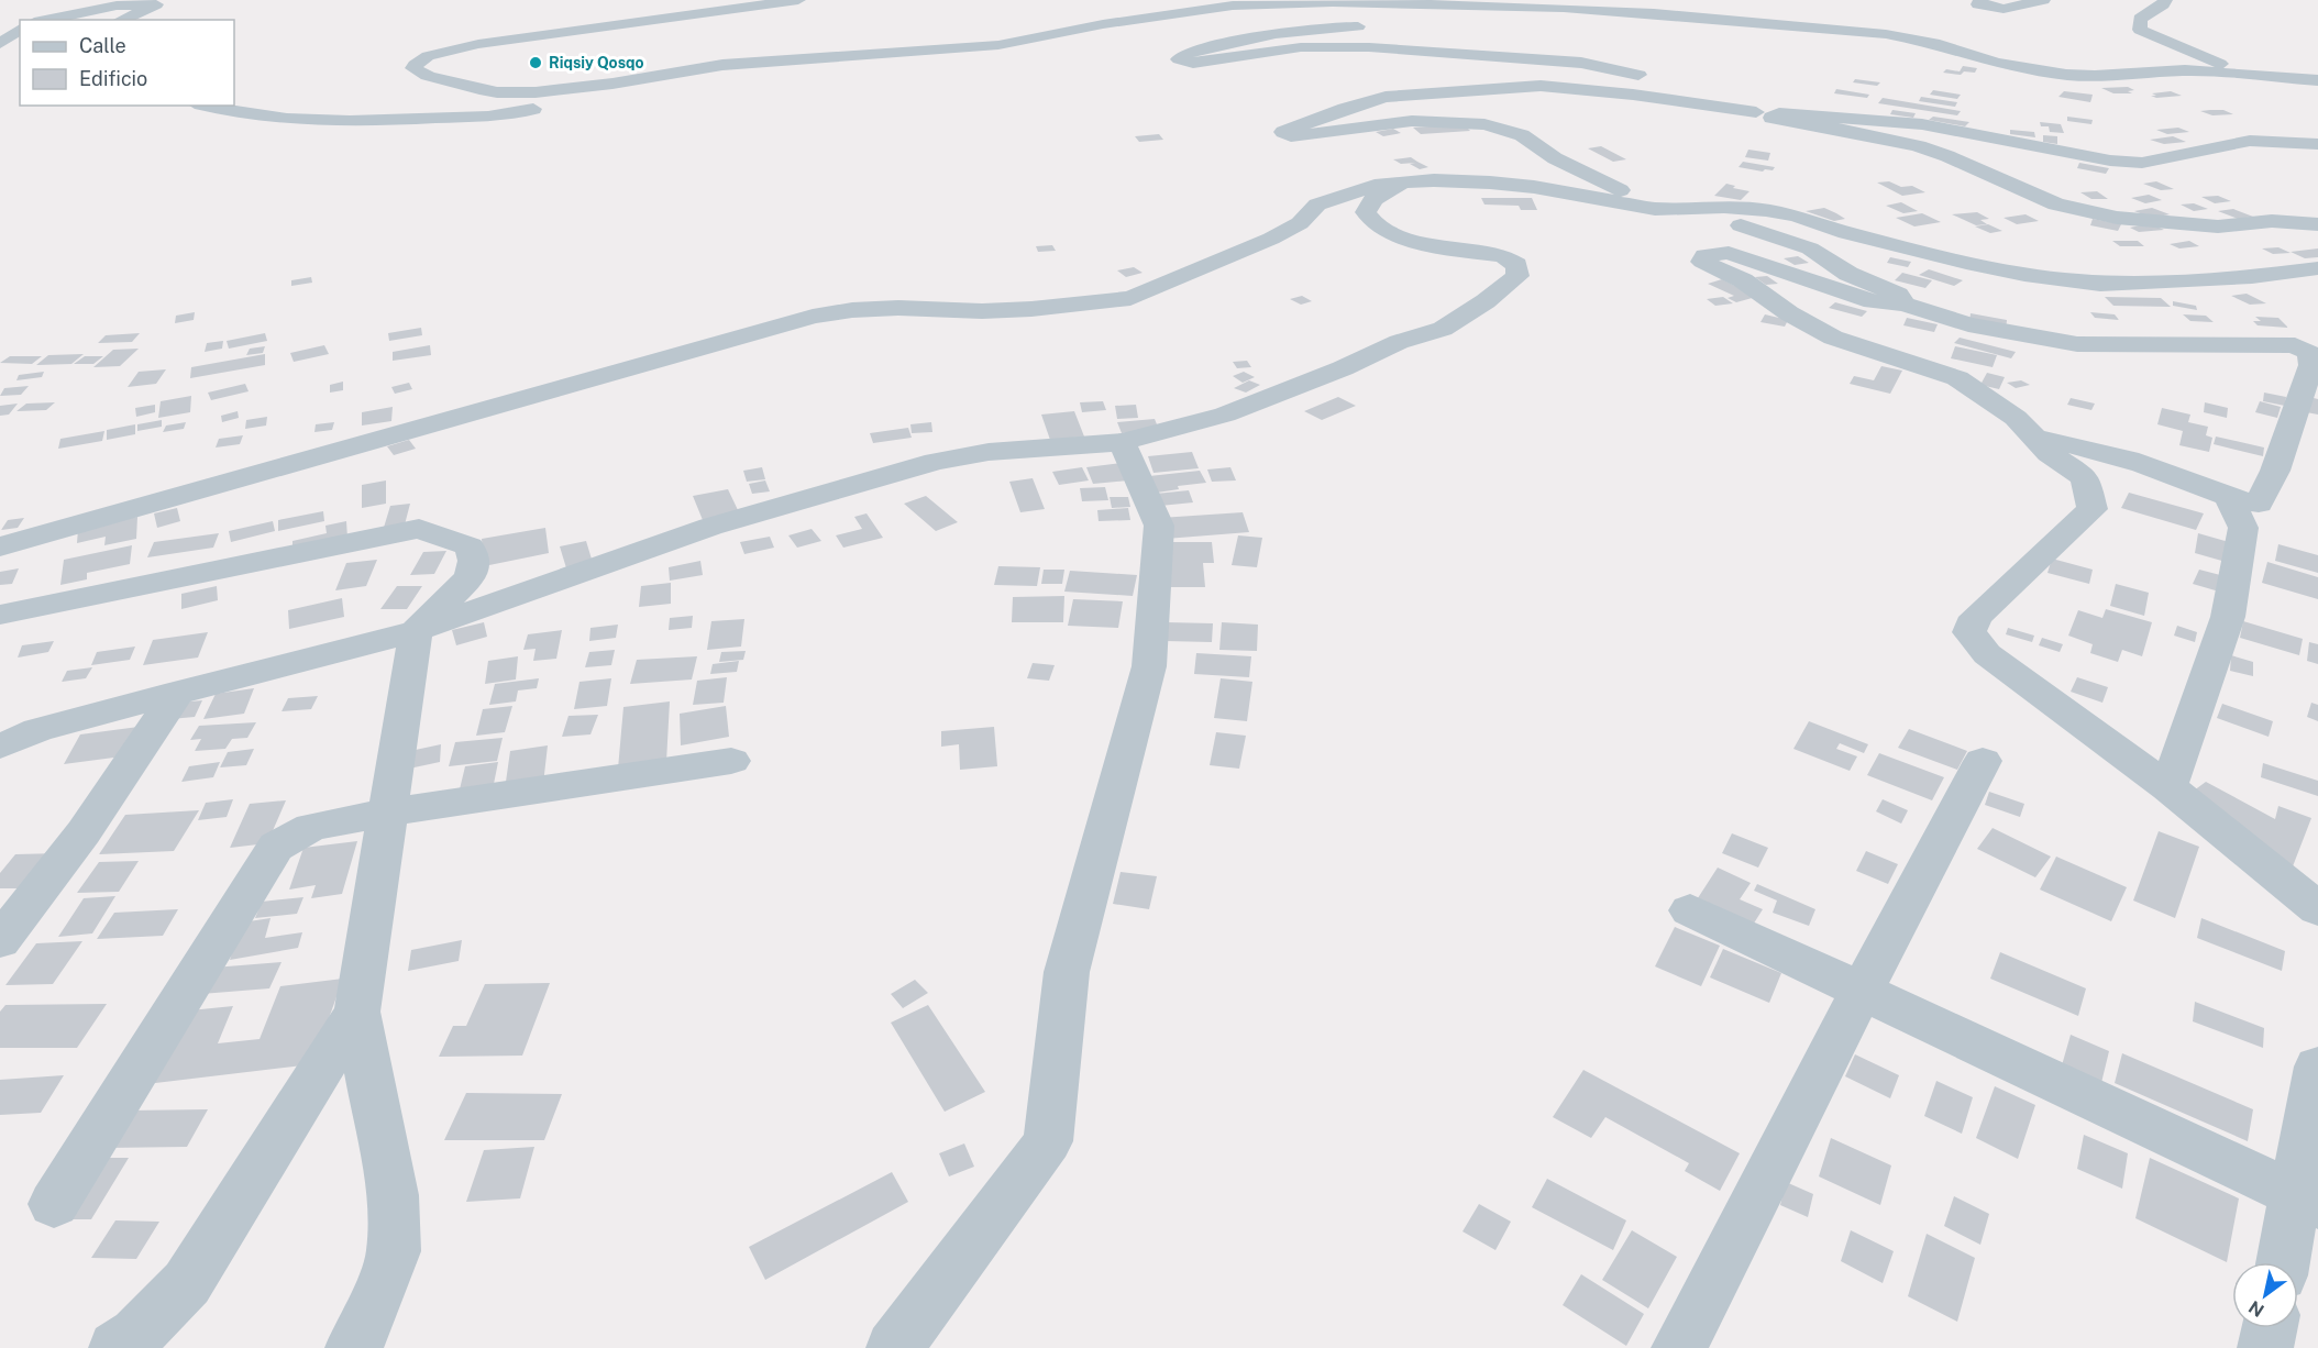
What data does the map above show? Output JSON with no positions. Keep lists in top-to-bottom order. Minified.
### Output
{"places":["Riqsiy Qosqo"],"legend":["Calle","Edificio"],"north":"bottom left"}
